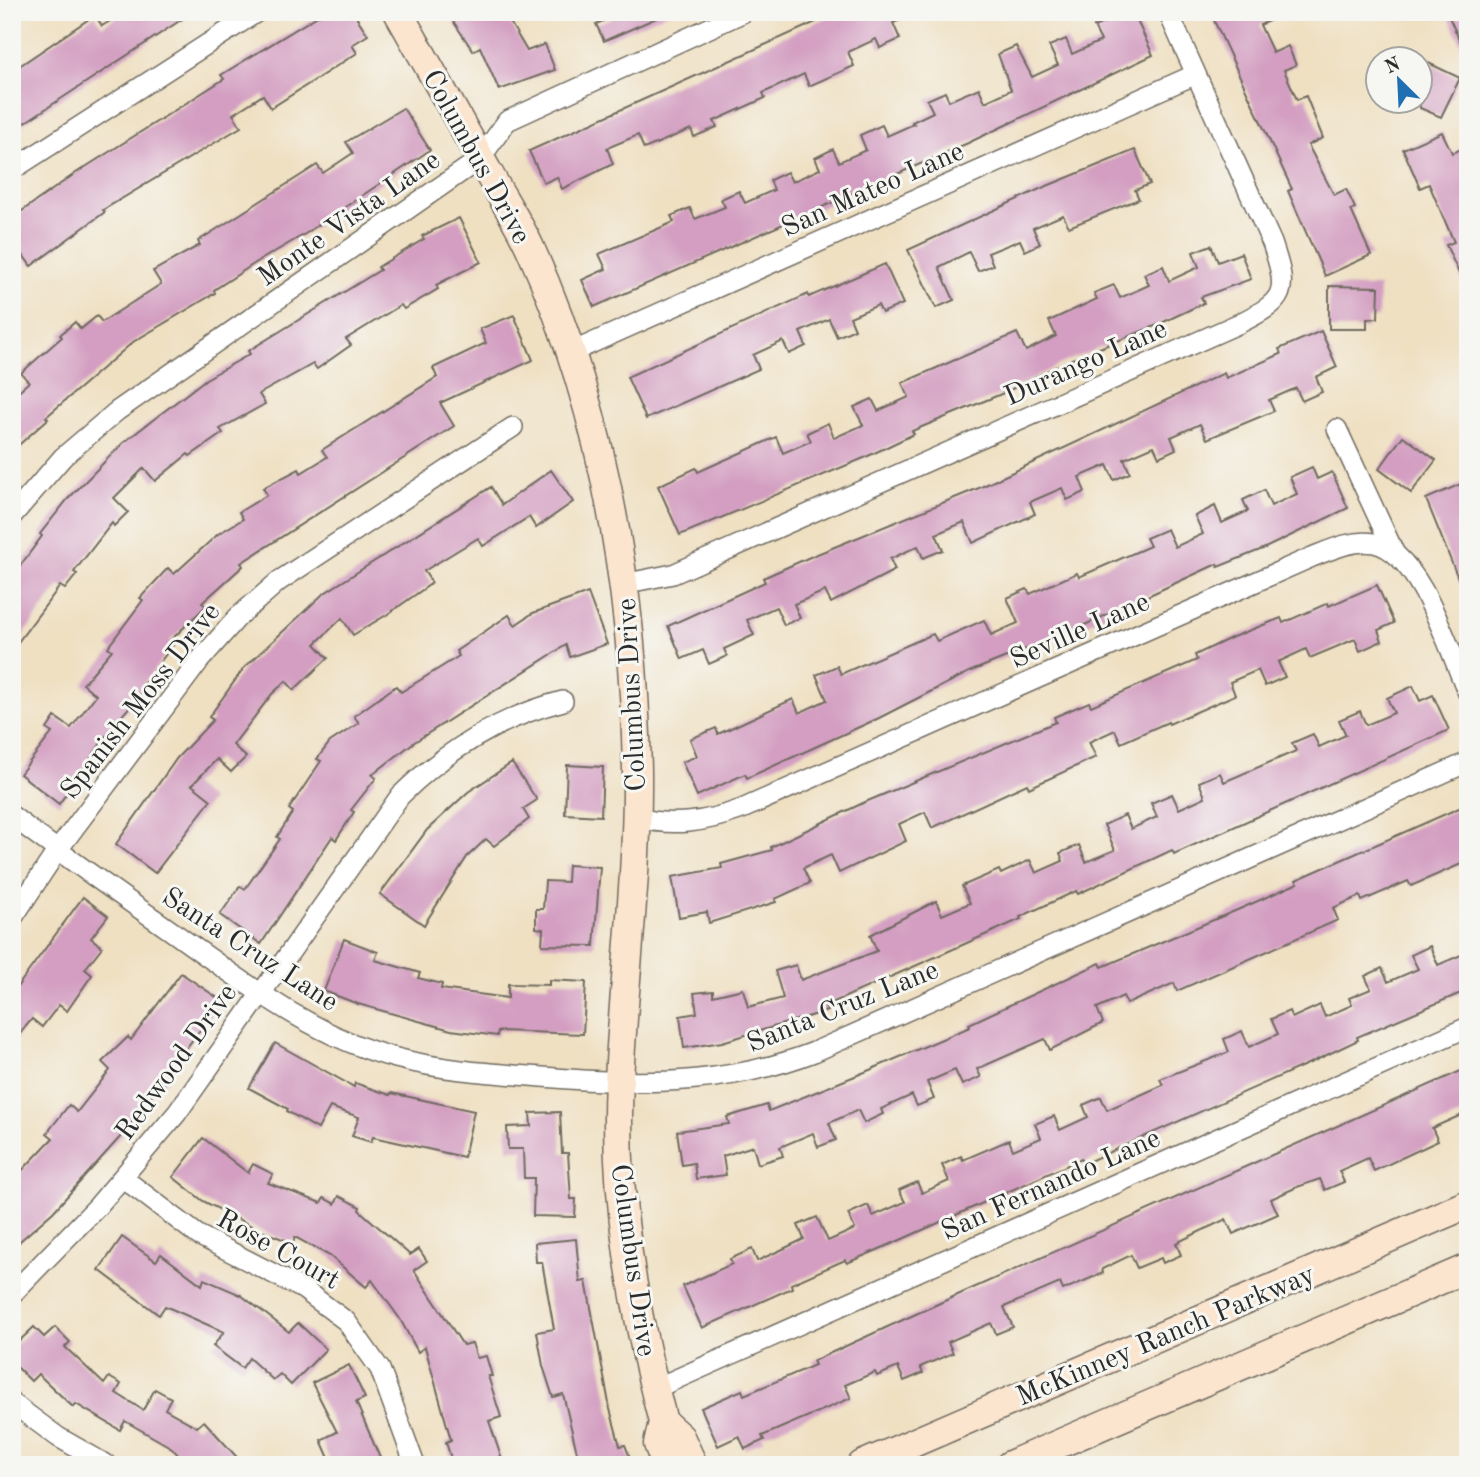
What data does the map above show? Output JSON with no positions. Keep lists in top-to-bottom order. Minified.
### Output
{"streets":{"street":["Columbus Drive","San Mateo Lane","Monte Vista Lane","Durango Lane","Seville Lane","Spanish Moss Drive","Santa Cruz Lane","Redwood Drive","San Fernando Lane","Rose Court","McKinney Ranch Parkway"]},"crossings":[["Columbus Drive","San Mateo Lane"],["Columbus Drive","Monte Vista Lane"],["Columbus Drive","Durango Lane"],["Columbus Drive","Seville Lane"],["Columbus Drive","Santa Cruz Lane"],["Columbus Drive","San Fernando Lane"],["San Mateo Lane","Durango Lane"],["Spanish Moss Drive","Santa Cruz Lane"],["Santa Cruz Lane","Redwood Drive"],["Redwood Drive","Rose Court"]],"north":"top left"}
